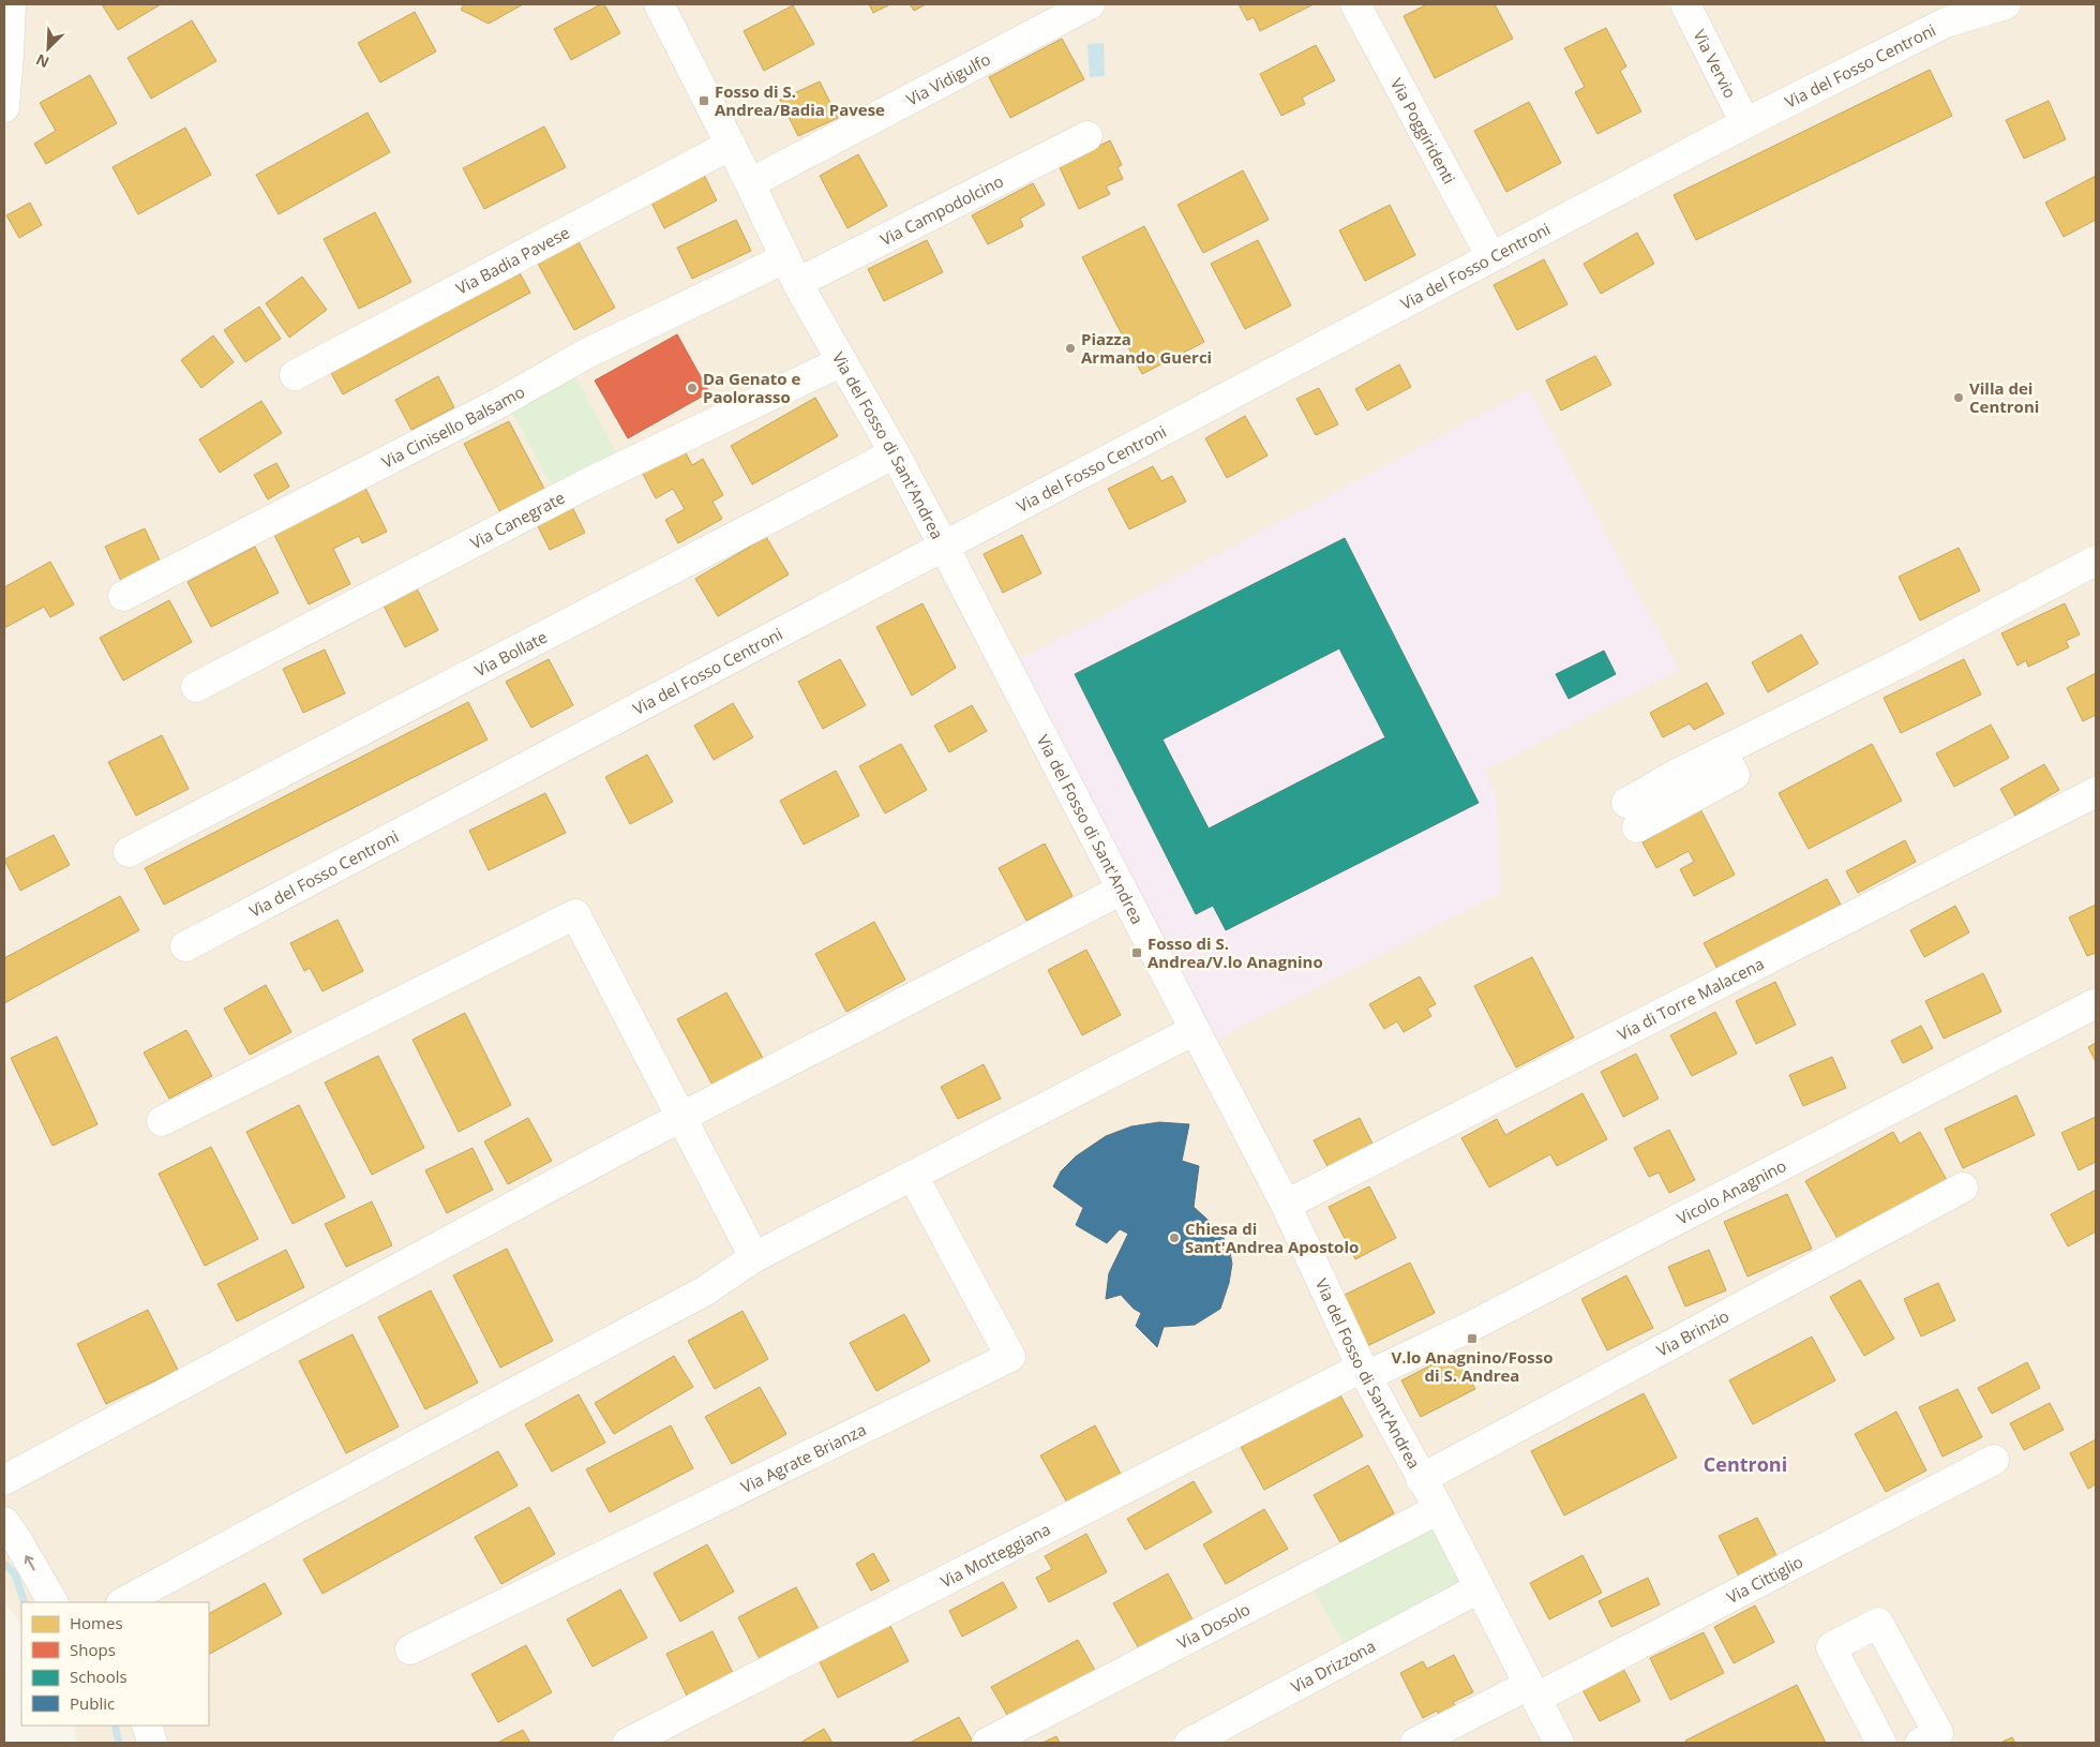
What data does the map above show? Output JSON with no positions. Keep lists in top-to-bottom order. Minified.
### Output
{"streets":{"street":["Via Vervio","Via del Fosso Centroni","Via Vidigulfo","Via Poggiridenti","Via Campodolcino","Via Badia Pavese","Via Cinisello Balsamo","Via del Fosso di Sant'Andrea","Via Canegrate","Via Bollate","Via di Torre Malacena","Vicolo Anagnino","Via Brinzio","Via Agrate Brianza","Via Motteggiana","Via Cittiglio","Via Dosolo","Via Drizzona"]},"crossings":[["Via Vervio","Via del Fosso Centroni"],["Via del Fosso Centroni","Via Poggiridenti"],["Via del Fosso Centroni","Via del Fosso di Sant'Andrea"],["Via Vidigulfo","Via del Fosso di Sant'Andrea"],["Via Campodolcino","Via Cinisello Balsamo"],["Via Campodolcino","Via del Fosso di Sant'Andrea"],["Via Badia Pavese","Via del Fosso di Sant'Andrea"],["Via Cinisello Balsamo","Via del Fosso di Sant'Andrea"],["Via del Fosso di Sant'Andrea","Via Canegrate"],["Via del Fosso di Sant'Andrea","Via Bollate"],["Via del Fosso di Sant'Andrea","Via di Torre Malacena"],["Via del Fosso di Sant'Andrea","Vicolo Anagnino"],["Via del Fosso di Sant'Andrea","Via Brinzio"],["Via del Fosso di Sant'Andrea","Via Motteggiana"],["Via del Fosso di Sant'Andrea","Via Cittiglio"],["Via del Fosso di Sant'Andrea","Via Dosolo"],["Via del Fosso di Sant'Andrea","Via Drizzona"],["Vicolo Anagnino","Via Motteggiana"]],"districts":["Centroni"],"places":{"transit":["Fosso di S. Andrea/Badia Pavese","Fosso di S. Andrea/V.lo Anagnino","V.lo Anagnino/Fosso di S. Andrea"],"other":["Piazza Armando Guerci","Da Genato e Paolorasso","Villa dei Centroni","Chiesa di Sant'Andrea Apostolo"]},"legend":["Homes","Shops","Schools","Public"],"north":"bottom left"}
